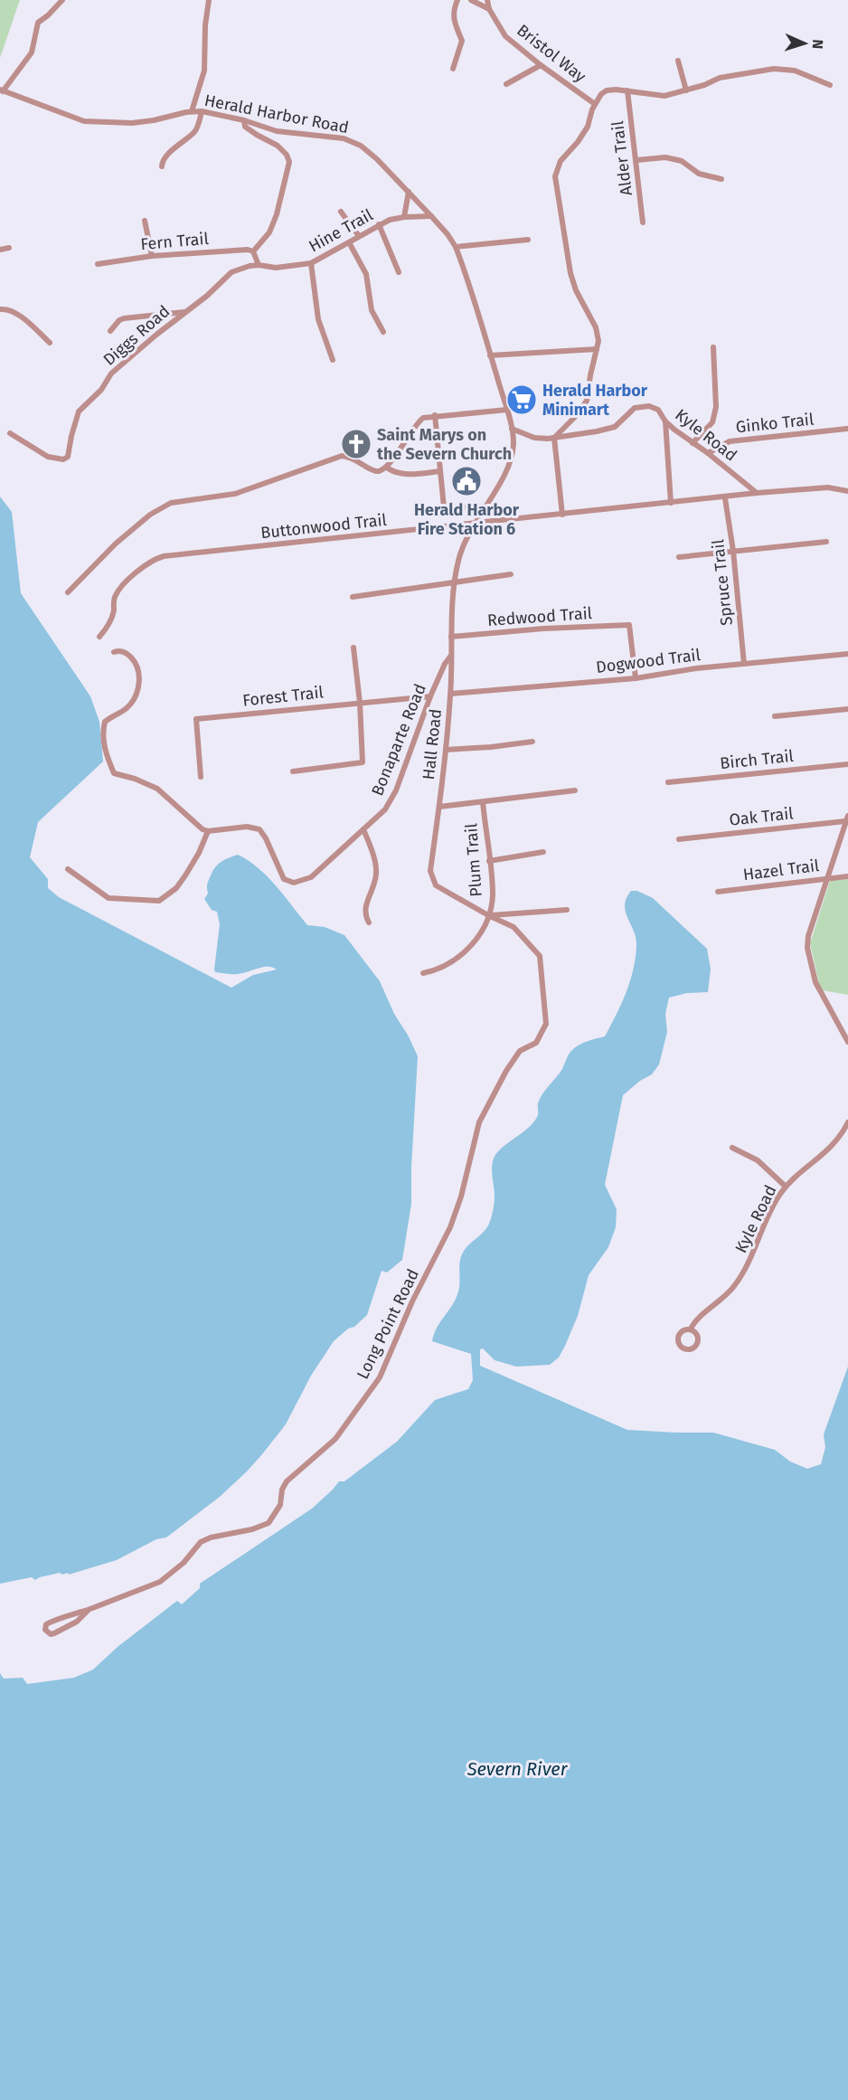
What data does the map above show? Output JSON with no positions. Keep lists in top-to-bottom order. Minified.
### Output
{"streets":{"street":["Bristol Way","Herald Harbor Road","Alder Trail","Hine Trail","Fern Trail","Diggs Road","Ginko Trail","Kyle Road","Buttonwood Trail","Spruce Trail","Redwood Trail","Dogwood Trail","Forest Trail","Bonaparte Road","Hall Road","Birch Trail","Oak Trail","Plum Trail","Hazel Trail","Long Point Road"]},"crossings":[["Herald Harbor Road","Hine Trail"],["Herald Harbor Road","Hall Road"],["Hine Trail","Diggs Road"],["Ginko Trail","Kyle Road"],["Kyle Road","Buttonwood Trail"],["Buttonwood Trail","Spruce Trail"],["Buttonwood Trail","Hall Road"],["Spruce Trail","Dogwood Trail"],["Redwood Trail","Dogwood Trail"],["Redwood Trail","Hall Road"],["Dogwood Trail","Hall Road"],["Forest Trail","Bonaparte Road"],["Bonaparte Road","Hall Road"],["Hall Road","Plum Trail"],["Hall Road","Long Point Road"]],"water":["Severn River"],"places":{"supermarket":["Herald Harbor Minimart"],"church":["Saint Marys on the Severn Church"],"public building":["Herald Harbor Fire Station 6"]},"north":"right"}
